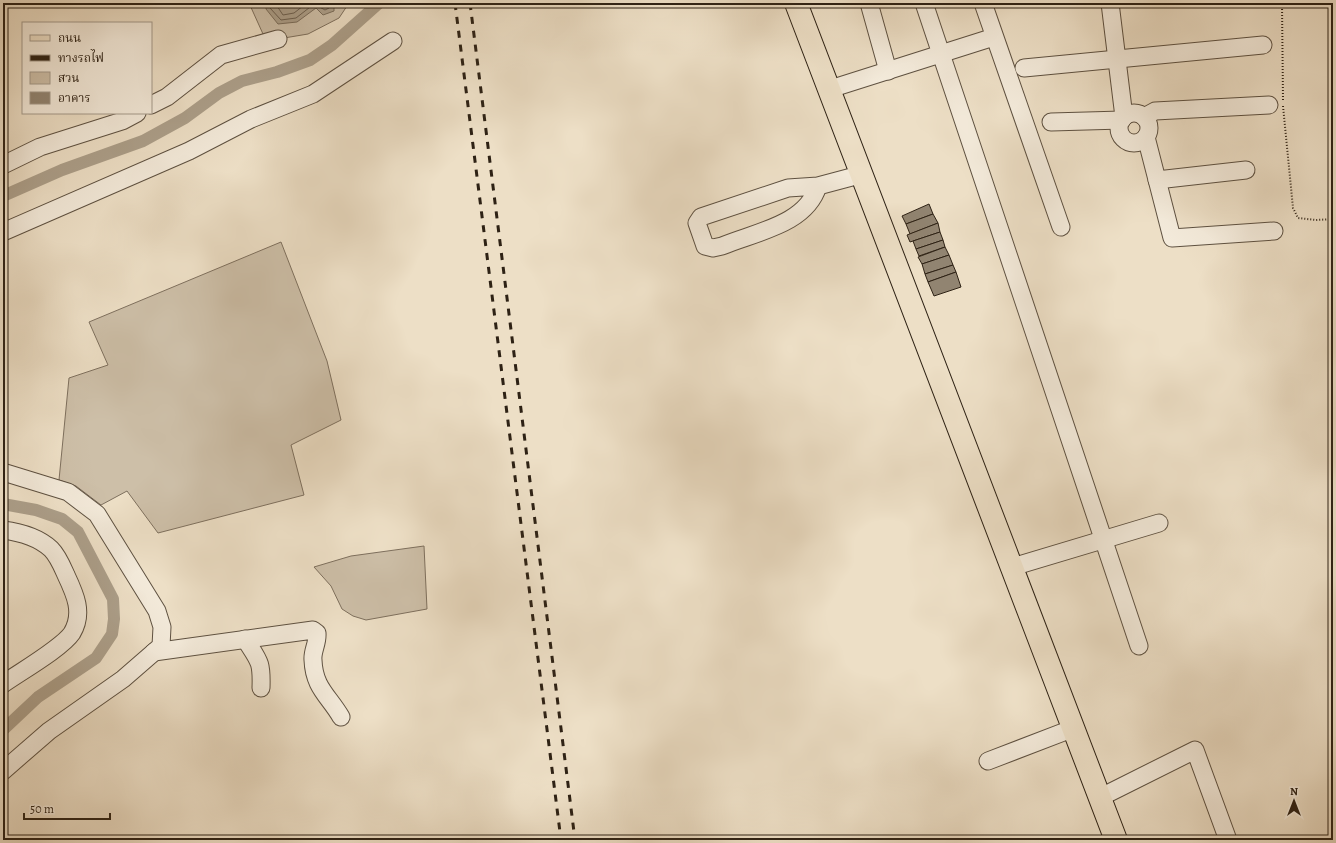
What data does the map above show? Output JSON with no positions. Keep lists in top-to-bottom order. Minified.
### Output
{"legend":["ถนน","ทางรถไฟ","สวน","อาคาร"],"scale_bar":"50 m","north":"top"}
